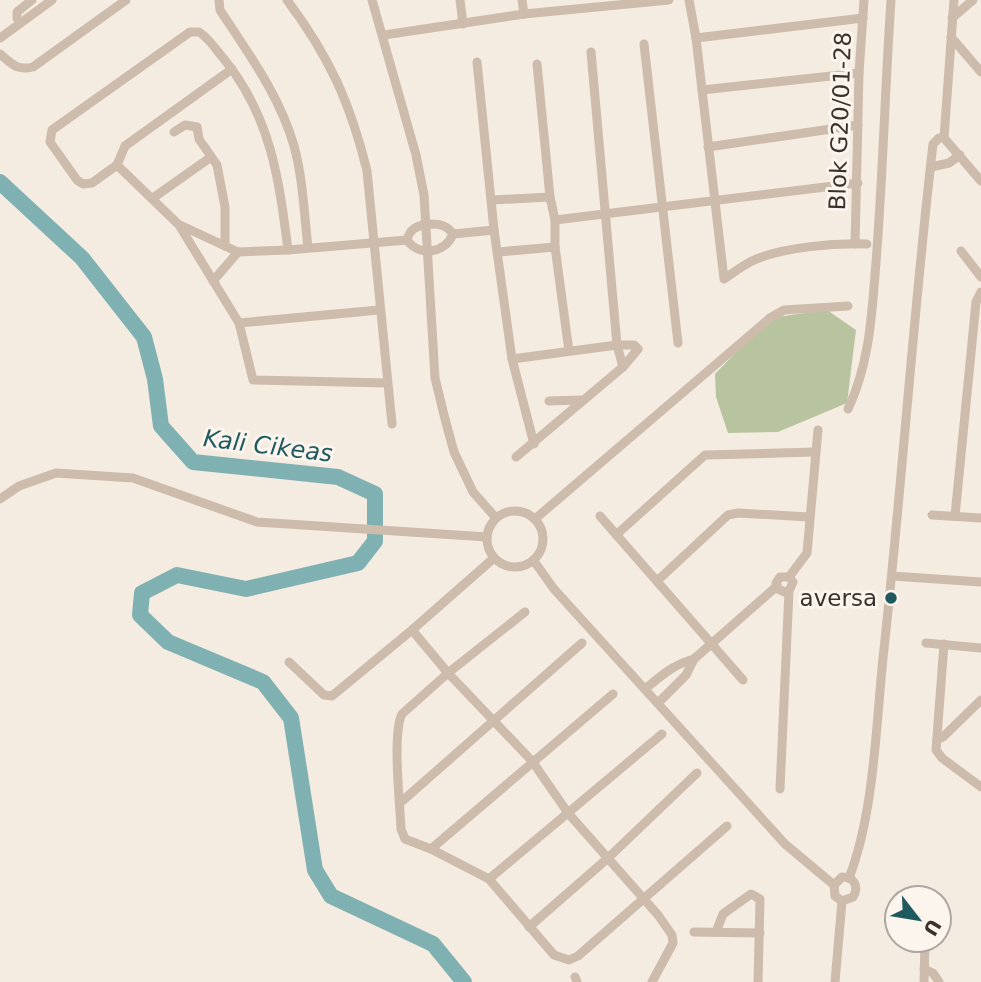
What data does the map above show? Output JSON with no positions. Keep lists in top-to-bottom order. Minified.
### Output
{"streets":{"street":["Blok G20/01-28"]},"water":["Kali Cikeas"],"places":["aversa"],"north":"bottom right"}
